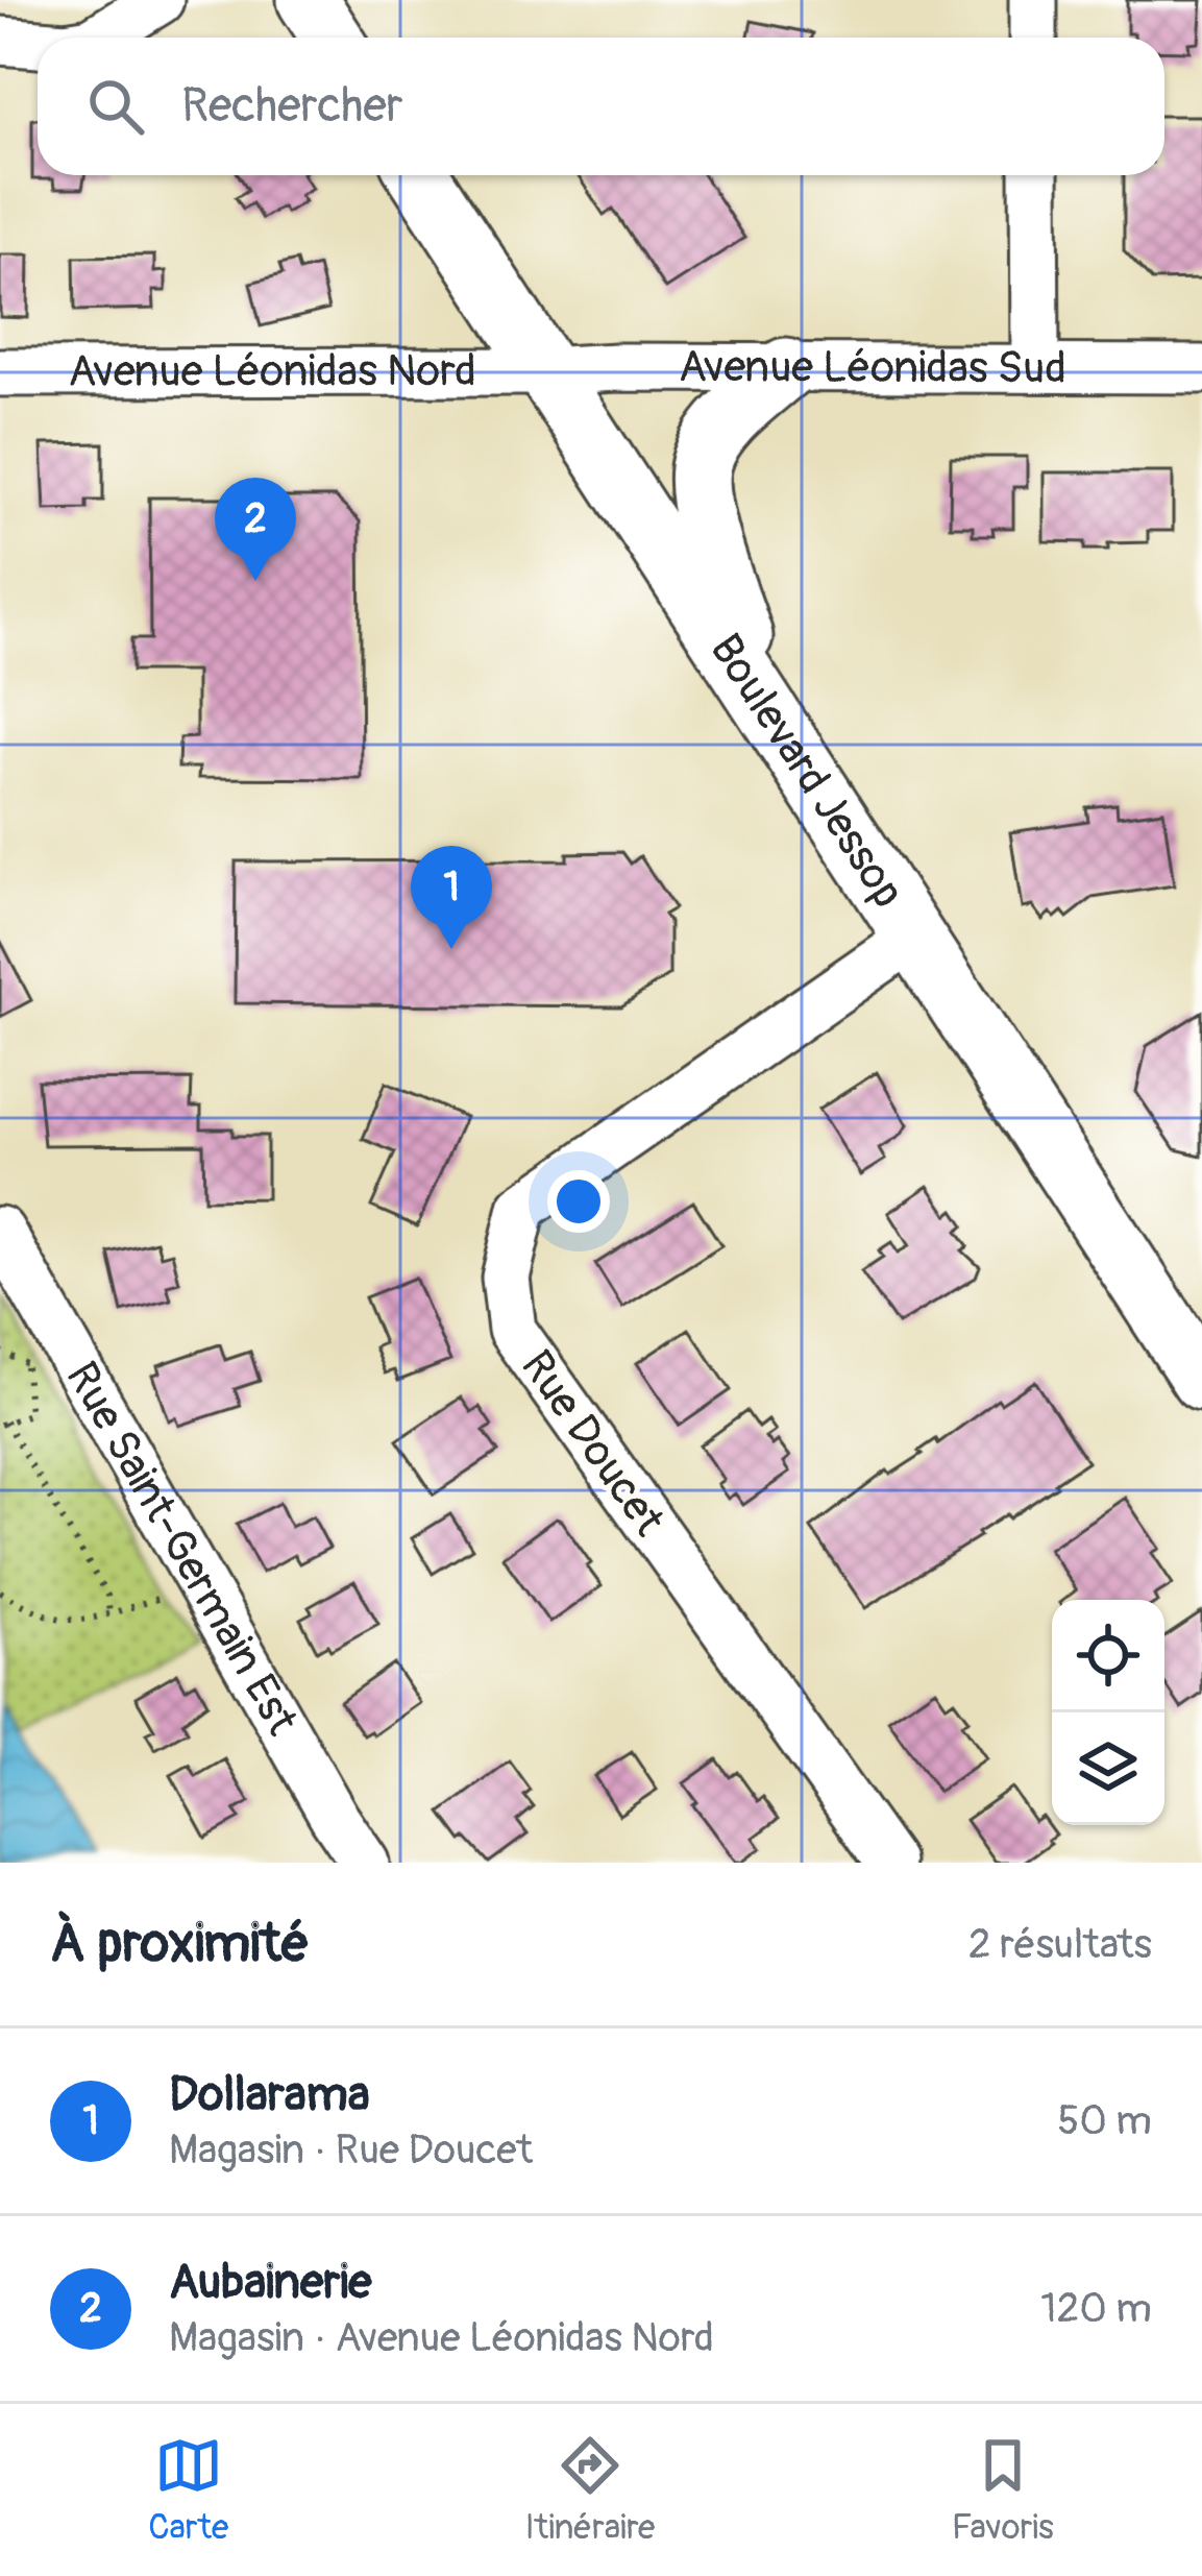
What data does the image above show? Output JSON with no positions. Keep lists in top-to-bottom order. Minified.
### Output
{"streets":{"main road":["Boulevard Jessop"],"street":["Avenue Léonidas Sud","Avenue Léonidas Nord","Rue Doucet","Rue Saint-Germain Est"]},"crossings":[["Avenue Léonidas Sud","Avenue Léonidas Nord"],["Avenue Léonidas Sud","Boulevard Jessop"],["Avenue Léonidas Nord","Boulevard Jessop"],["Boulevard Jessop","Rue Doucet"]],"page":{"search":"Rechercher","pins":["2","1"],"heading":["À proximité","2 résultats"],"list":[{"mark":"1","name":"Dollarama","note":"Magasin · Rue Doucet","value":"50 m"},{"mark":"2","name":"Aubainerie","note":"Magasin · Avenue Léonidas Nord","value":"120 m"}],"nav":["Carte","Itinéraire","Favoris"]}}
